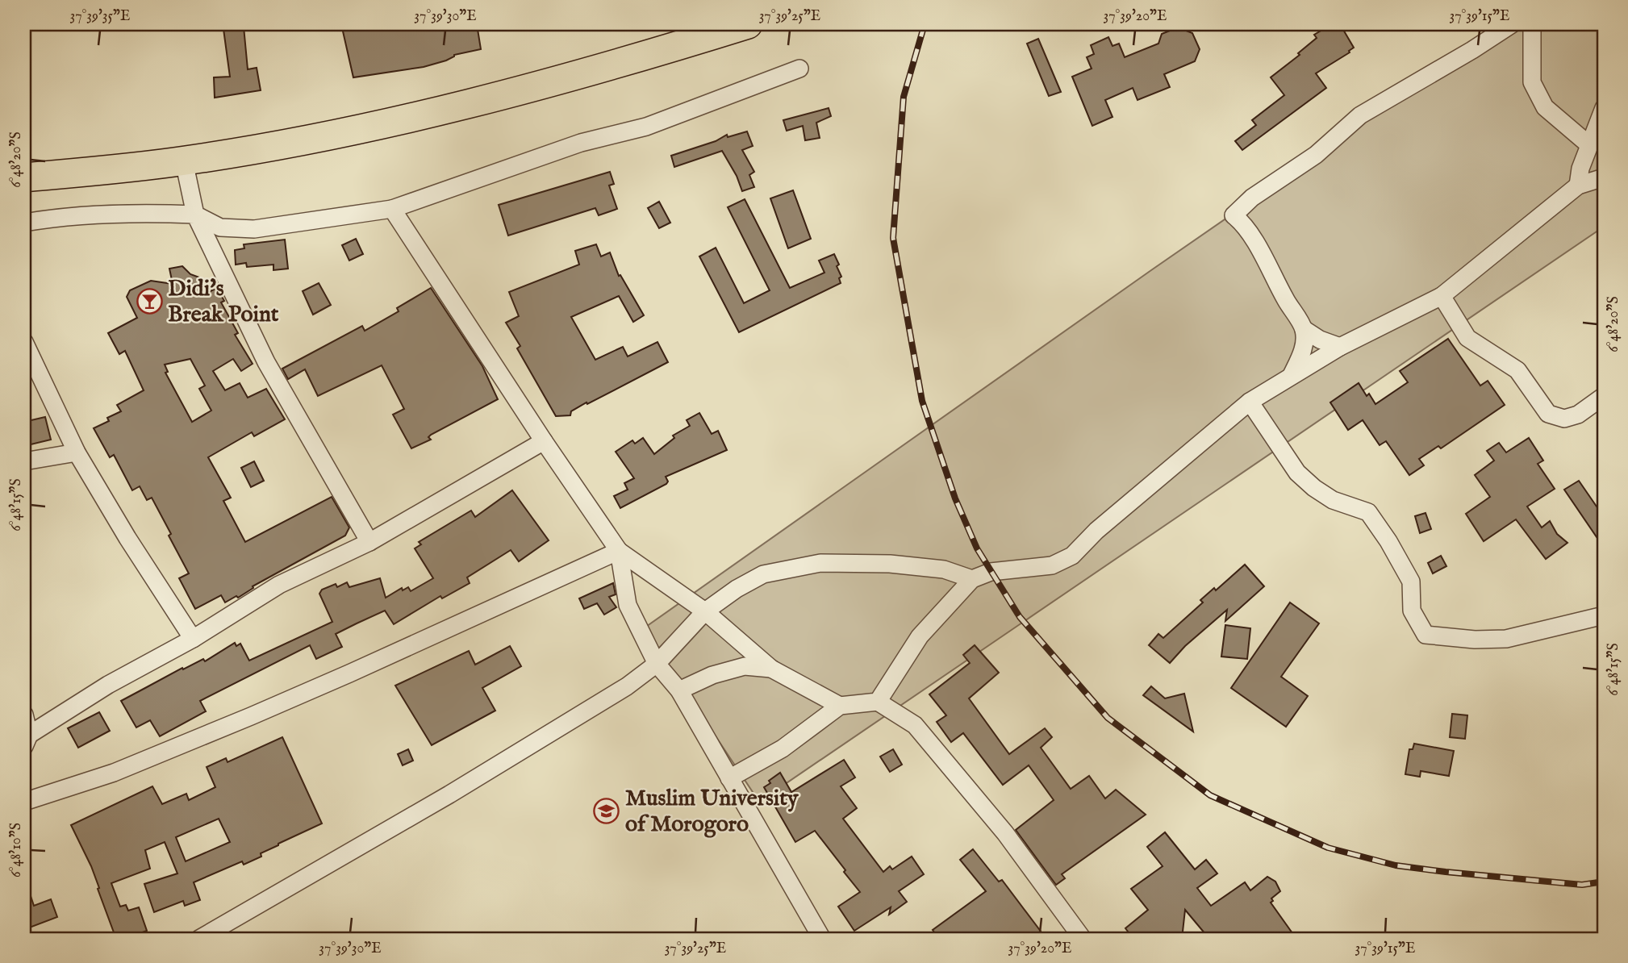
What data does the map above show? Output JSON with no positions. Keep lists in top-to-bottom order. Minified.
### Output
{"places":{"bar":["Didi's Break Point"],"school or university":["Muslim University of Morogoro"]},"coordinates":["37°39'35\"E","37°39'30\"E","37°39'25\"E","37°39'20\"E","37°39'15\"E","6°48'20\"S","6°48'15\"S","6°48'10\"S"]}
